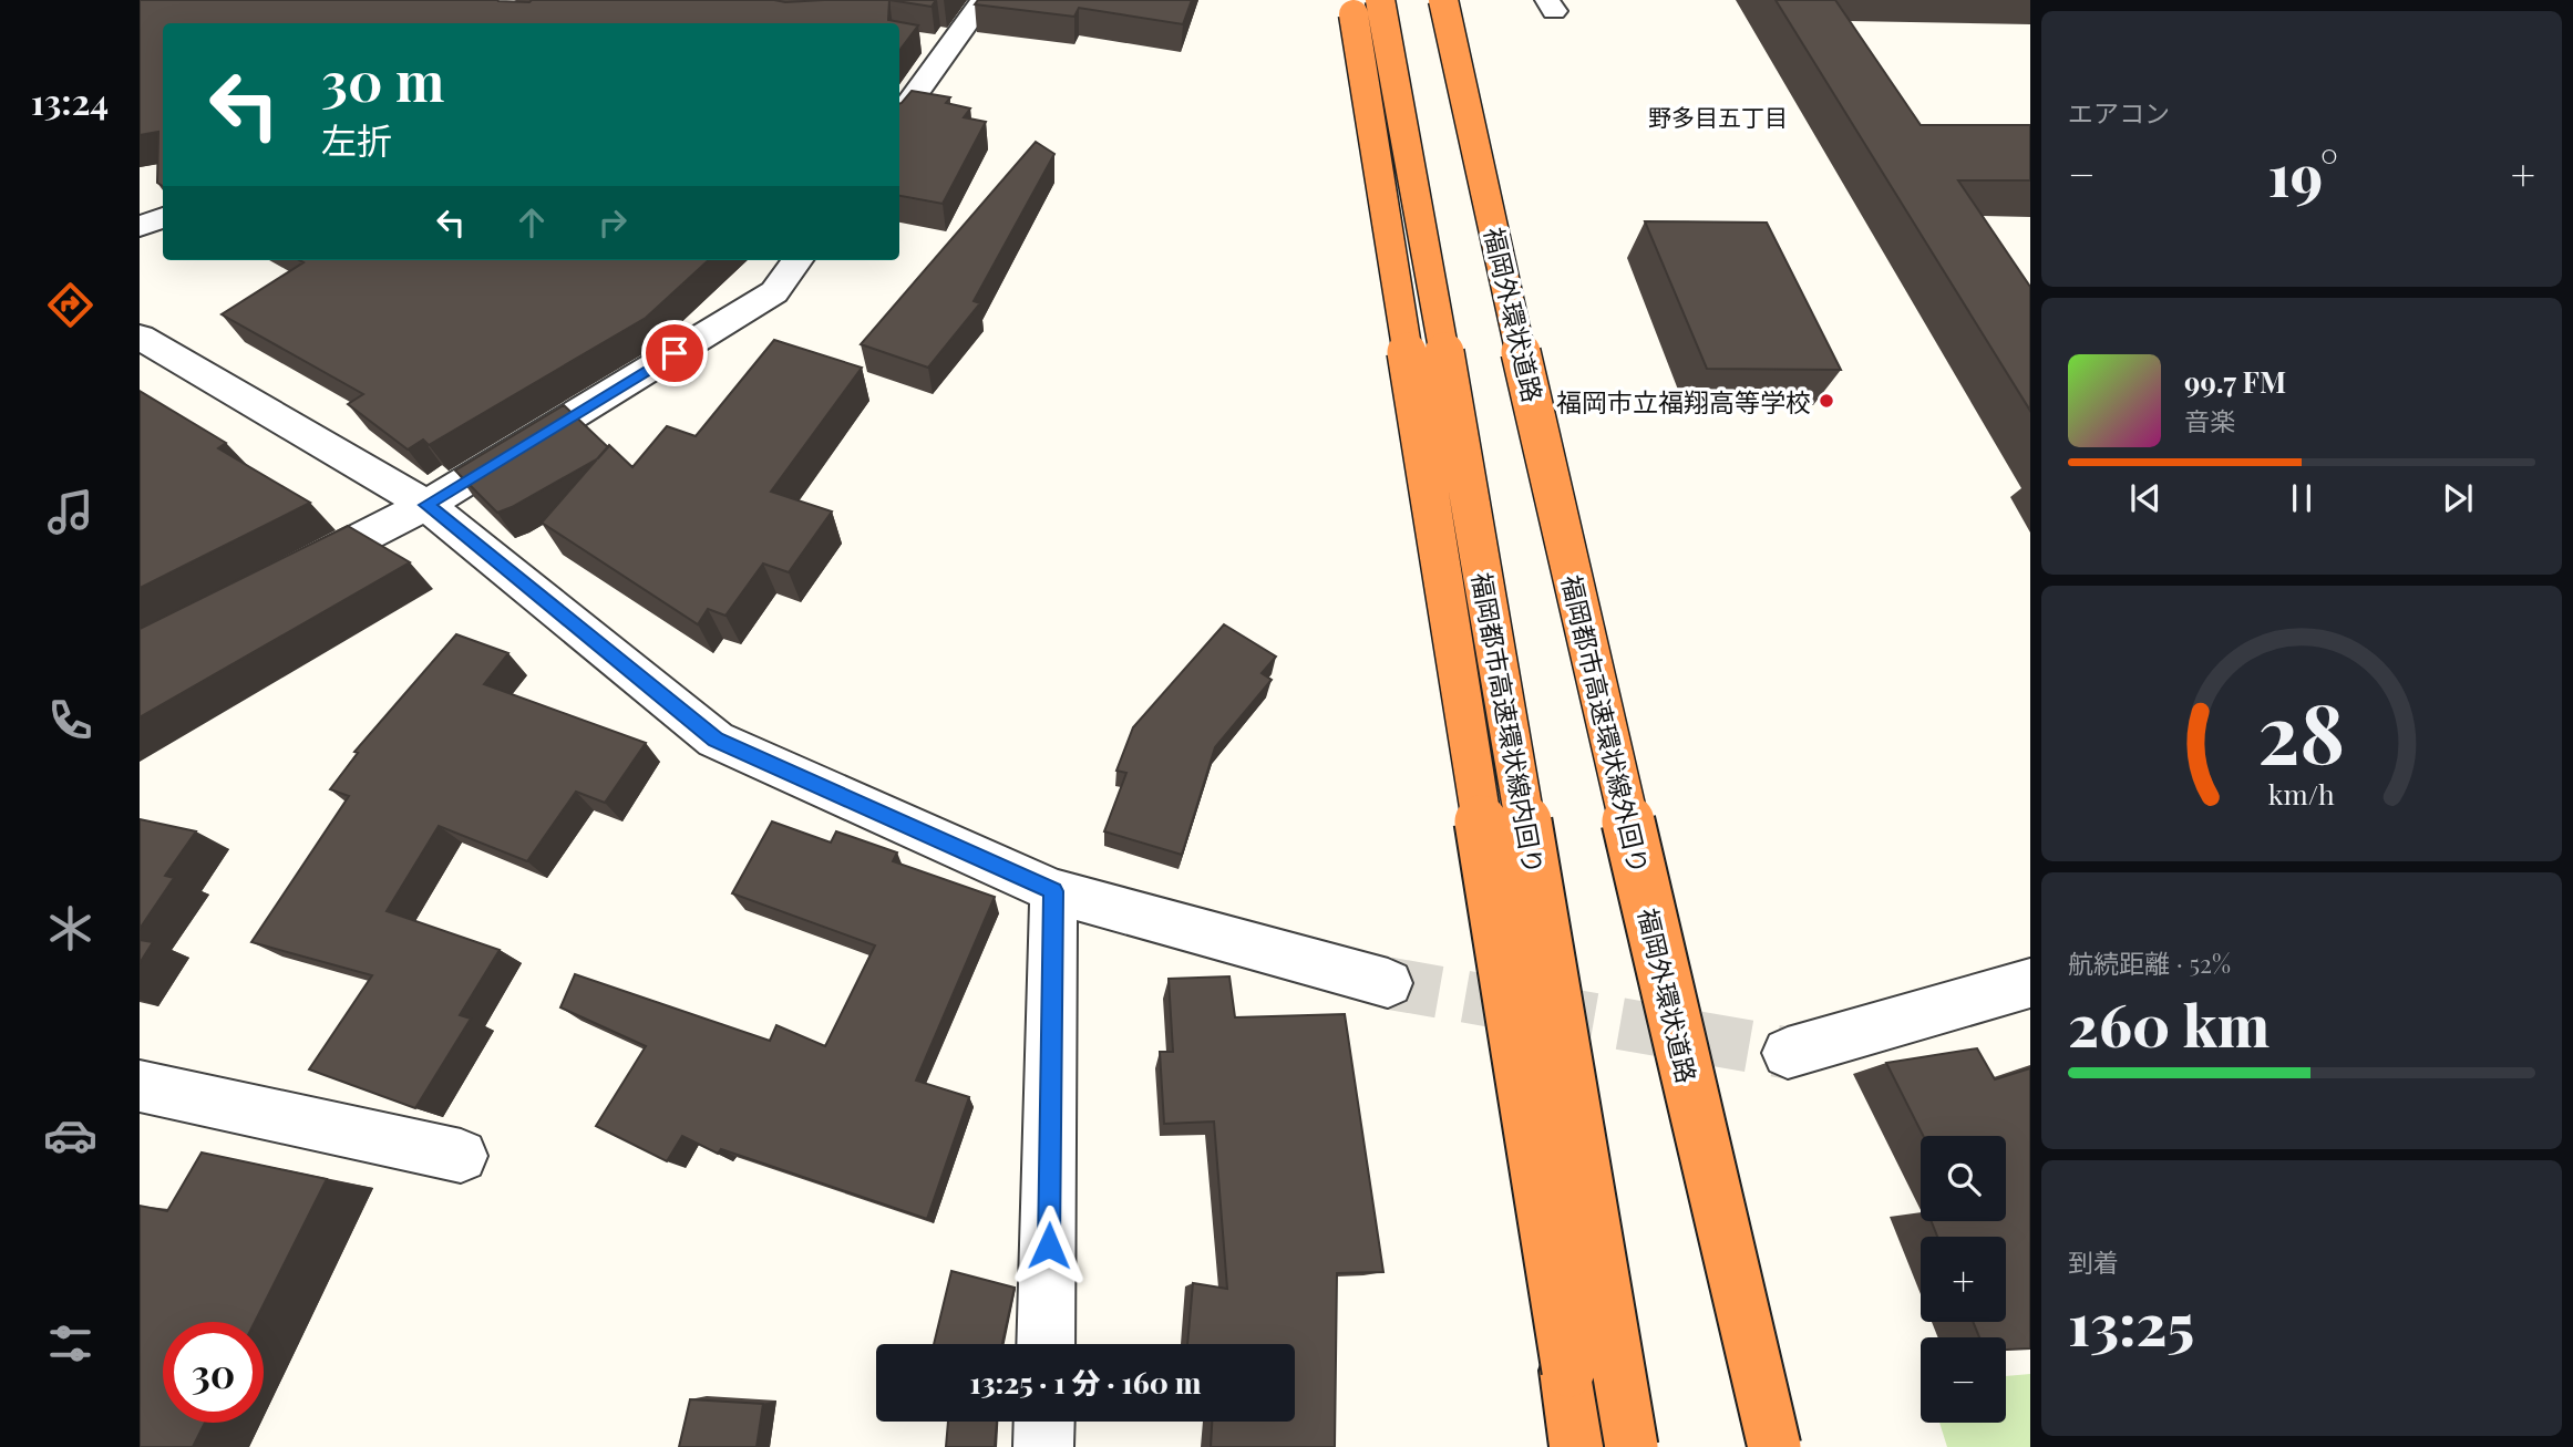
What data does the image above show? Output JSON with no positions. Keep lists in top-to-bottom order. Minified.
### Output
{"streets":{"highway":["福岡外環状道路","福岡都市高速環状線内回り","福岡都市高速環状線外回り"]},"crossings":[["福岡外環状道路","福岡都市高速環状線外回り"]],"districts":["野多目五丁目"],"places":["福岡市立福翔高等学校"],"page":{"tabs":"13:24","tile":["エアコン",["航続距離 · 52%","260 km"],["到着","13:25"]],"turn":["30 m","左折"],"heat":["−","19°","+"],"song":["99.7 FM","音楽"],"map_buttons":["+","−"],"limit":"30","trip":"13:25 · 1 分 · 160 m","gauge":["28","km/h"]}}
